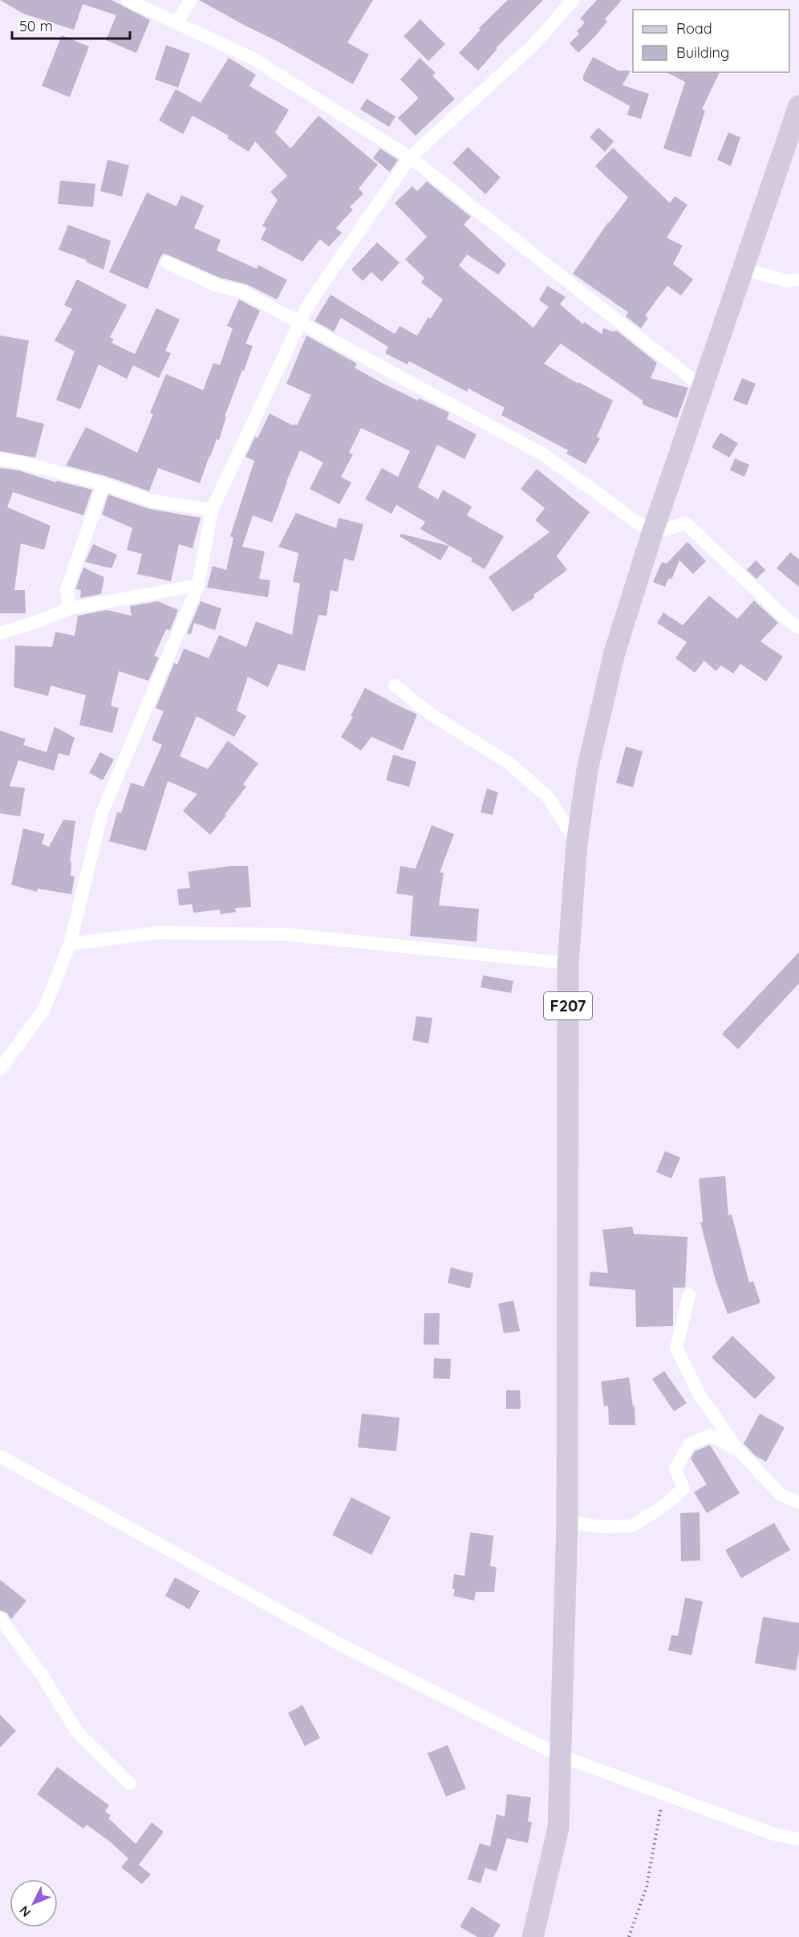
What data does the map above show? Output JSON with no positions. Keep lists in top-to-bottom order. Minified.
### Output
{"streets":{"main road":["F207"]},"legend":["Road","Building"],"scale_bar":"50 m","north":"bottom left"}
